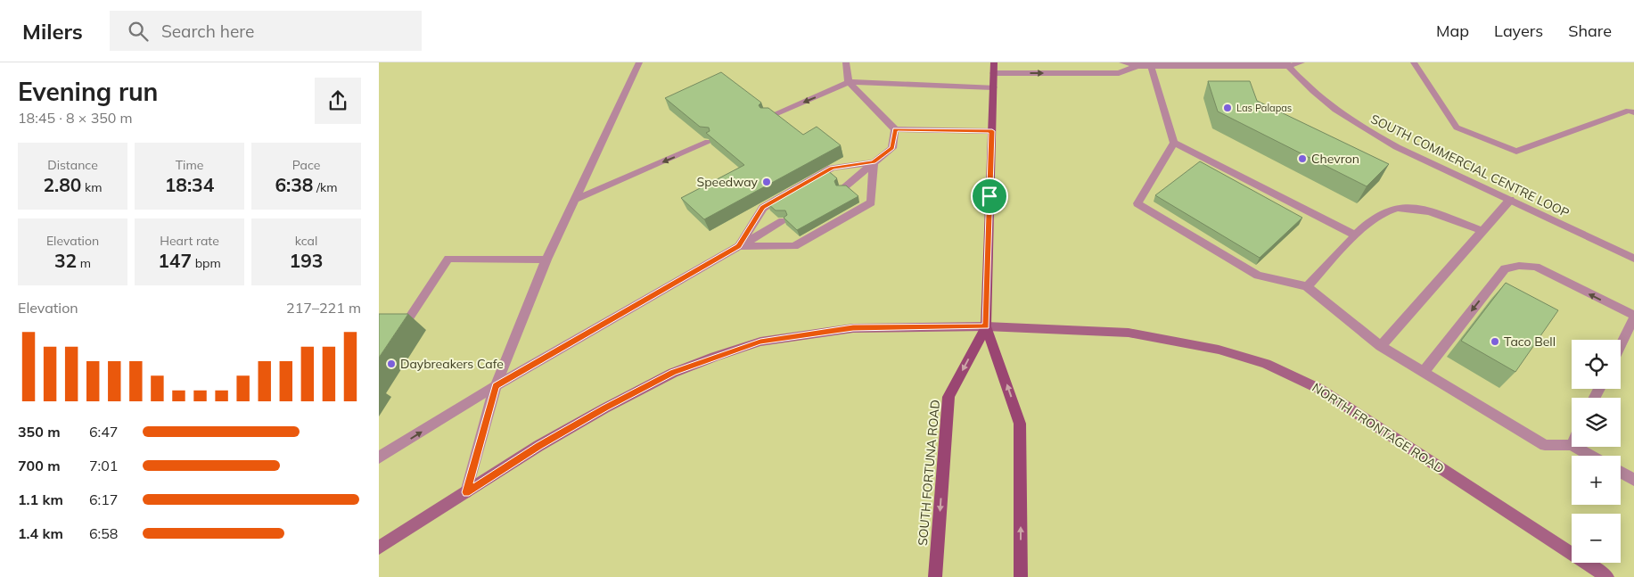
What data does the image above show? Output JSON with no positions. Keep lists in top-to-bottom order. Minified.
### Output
{"streets":{"main road":["NORTH FRONTAGE ROAD","SOUTH FORTUNA ROAD"],"street":["SOUTH COMMERCIAL CENTRE LOOP"]},"crossings":[["NORTH FRONTAGE ROAD","SOUTH FORTUNA ROAD"]],"places":["Las Palapas","Chevron","Speedway","Taco Bell","Daybreakers Cafe"],"page":{"header":"Milers","search":"Search here","nav":["Map","Layers","Share"],"heading":["Evening run","18:45 · 8 × 350 m"],"stats":[["Distance","2.80 km"],["Time","18:34"],["Pace","6:38 /km"],["Elevation","32 m"],["Heart rate","147 bpm"],["kcal","193"]],"chart":["Elevation","217–221 m"],"map_buttons":["+","−"],"list":[{"name":"350 m","note":"6:47"},{"name":"700 m","note":"7:01"},{"name":"1.1 km","note":"6:17"},{"name":"1.4 km","note":"6:58"}]}}
